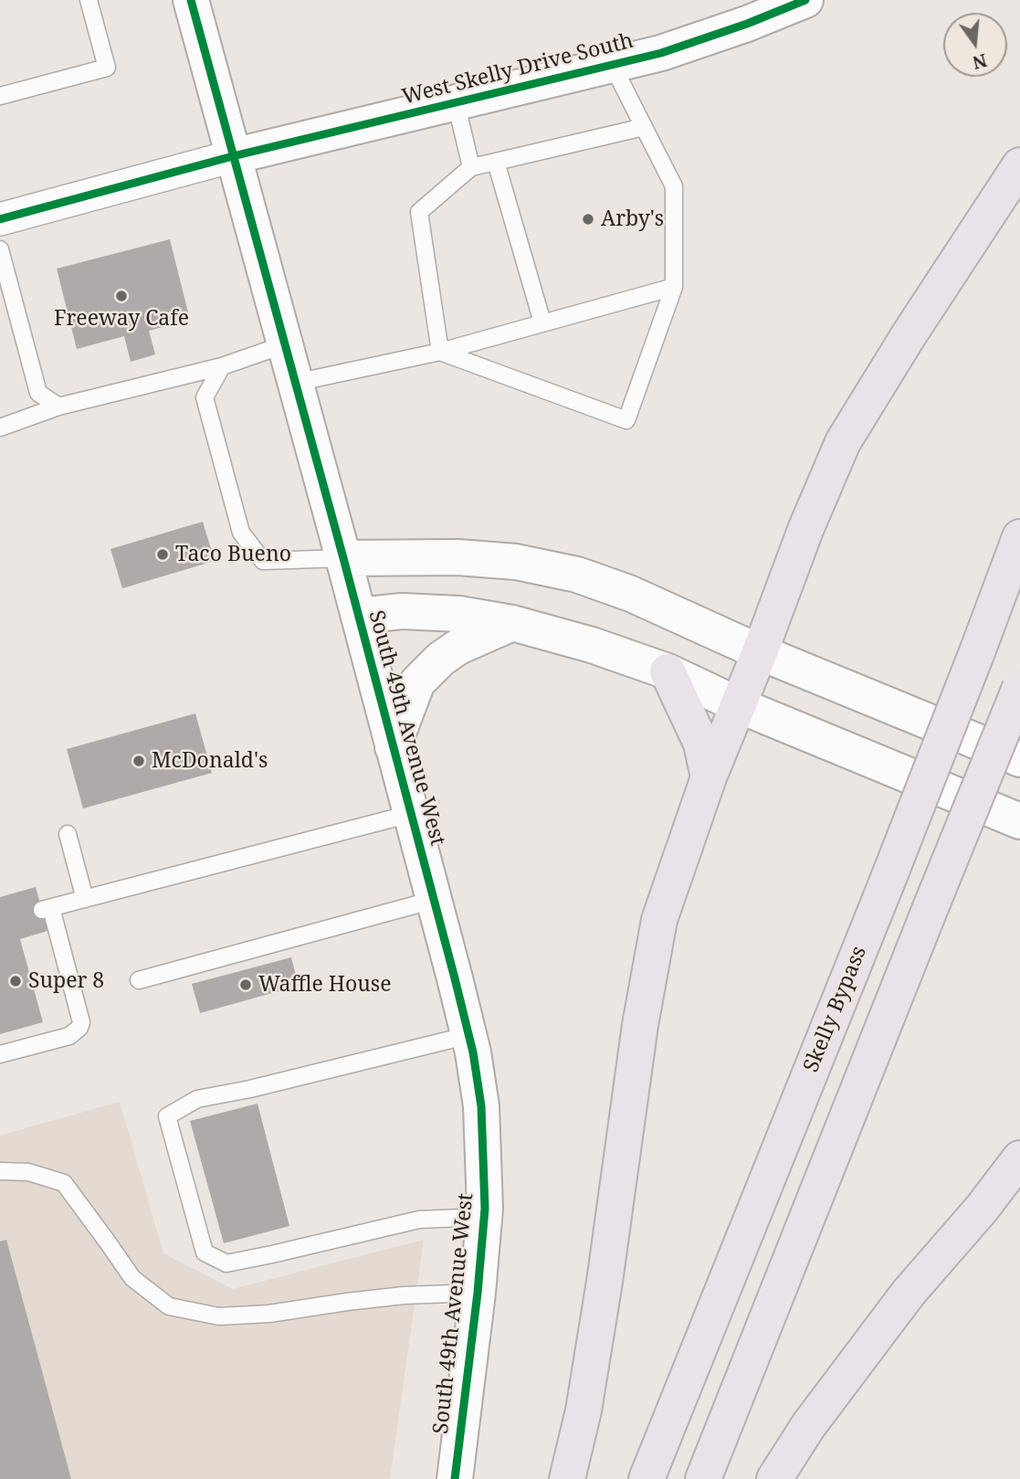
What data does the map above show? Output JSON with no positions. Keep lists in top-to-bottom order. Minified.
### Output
{"streets":{"highway":["Skelly Bypass"],"street":["West Skelly Drive South","South 49th Avenue West"]},"crossings":[["West Skelly Drive South","South 49th Avenue West"]],"places":["Arby's","Freeway Cafe","Taco Bueno","McDonald's","Super 8","Waffle House"],"north":"bottom"}
